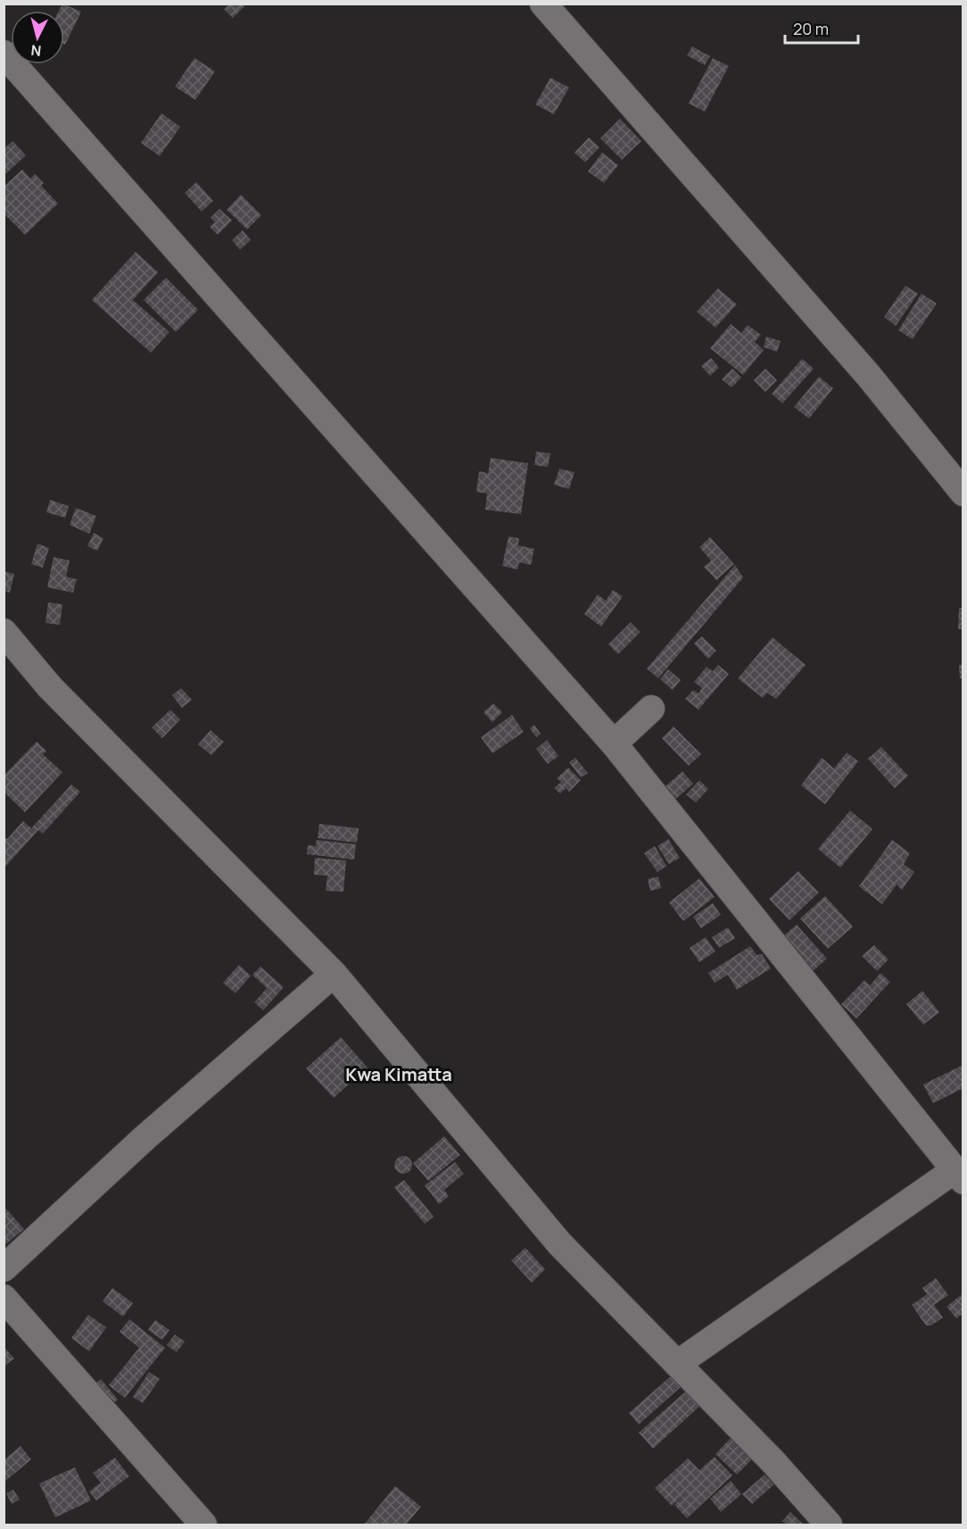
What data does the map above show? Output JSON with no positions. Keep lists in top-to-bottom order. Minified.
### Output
{"districts":["Kwa Kimatta"],"scale_bar":"20 m","north":"bottom"}
